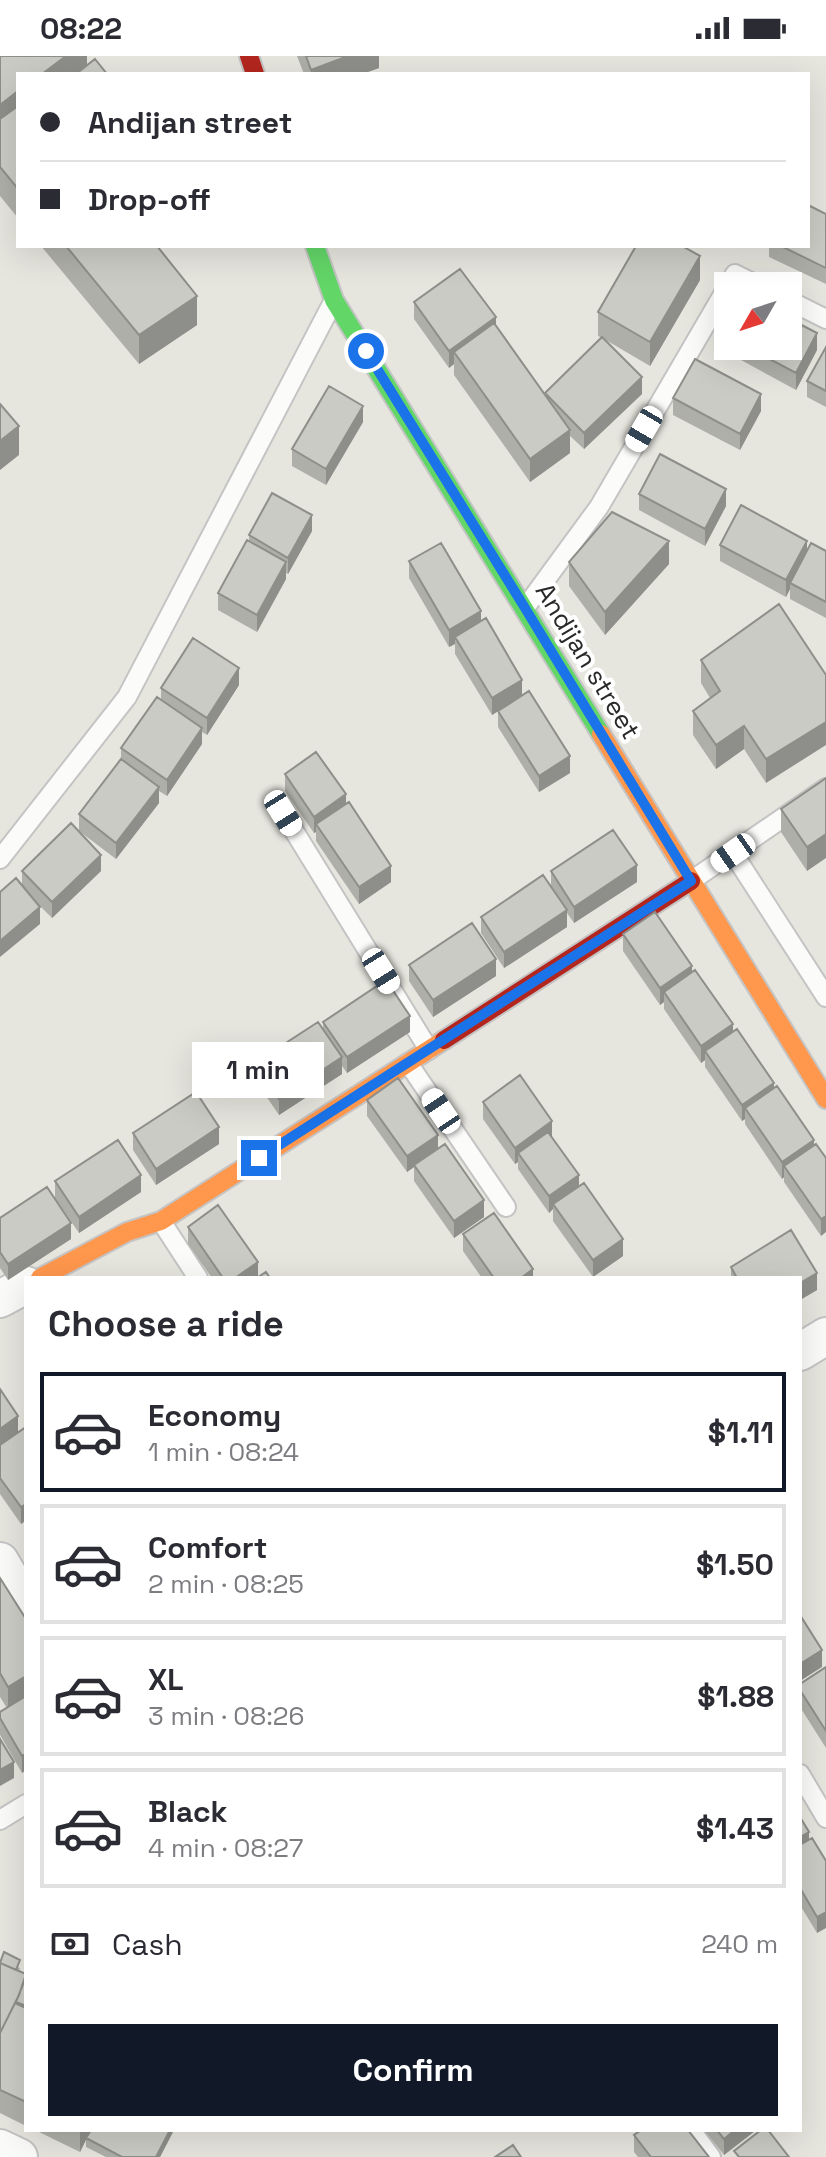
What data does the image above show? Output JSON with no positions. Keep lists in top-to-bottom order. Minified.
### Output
{"streets":{"street":["Andijan street"]},"north":"bottom left","page":{"status":"08:22","banner":["Andijan street","Drop-off"],"bubble":"1 min","heading":"Choose a ride","list":[{"name":"Economy","note":"1 min · 08:24","value":"$1.11"},{"name":"Comfort","note":"2 min · 08:25","value":"$1.50"},{"name":"XL","note":"3 min · 08:26","value":"$1.88"},{"name":"Black","note":"4 min · 08:27","value":"$1.43"}],"pay":["Cash","240 m"],"buttons":"Confirm"}}
